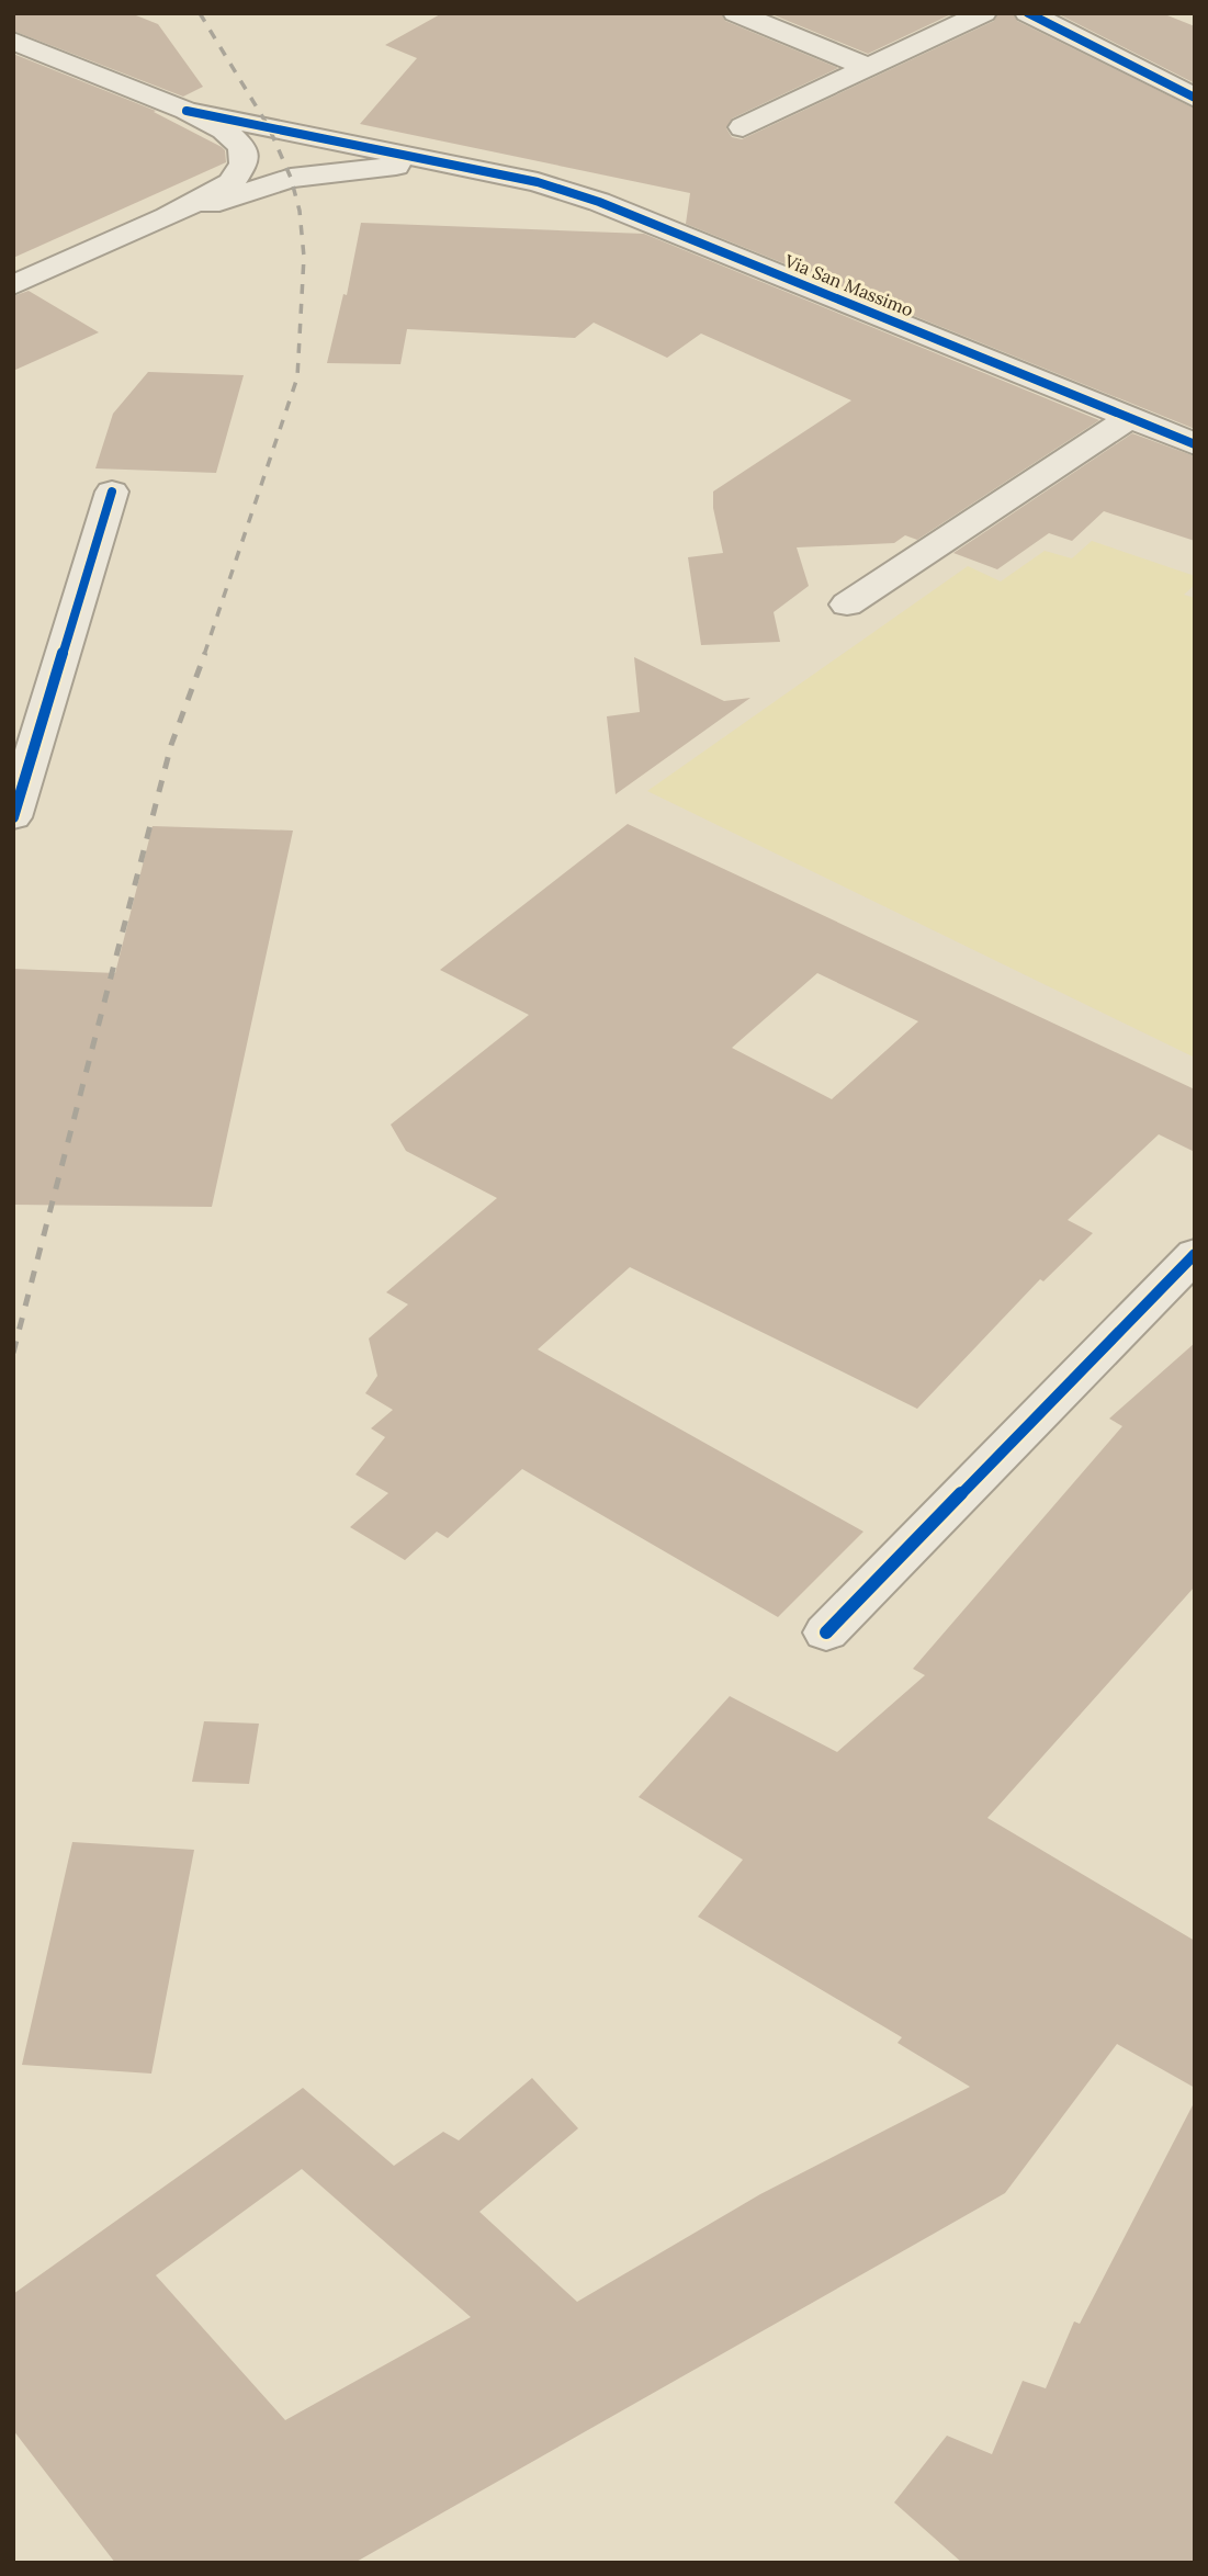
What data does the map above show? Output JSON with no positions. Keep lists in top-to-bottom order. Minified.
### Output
{"streets":{"street":["Via San Massimo"]}}
